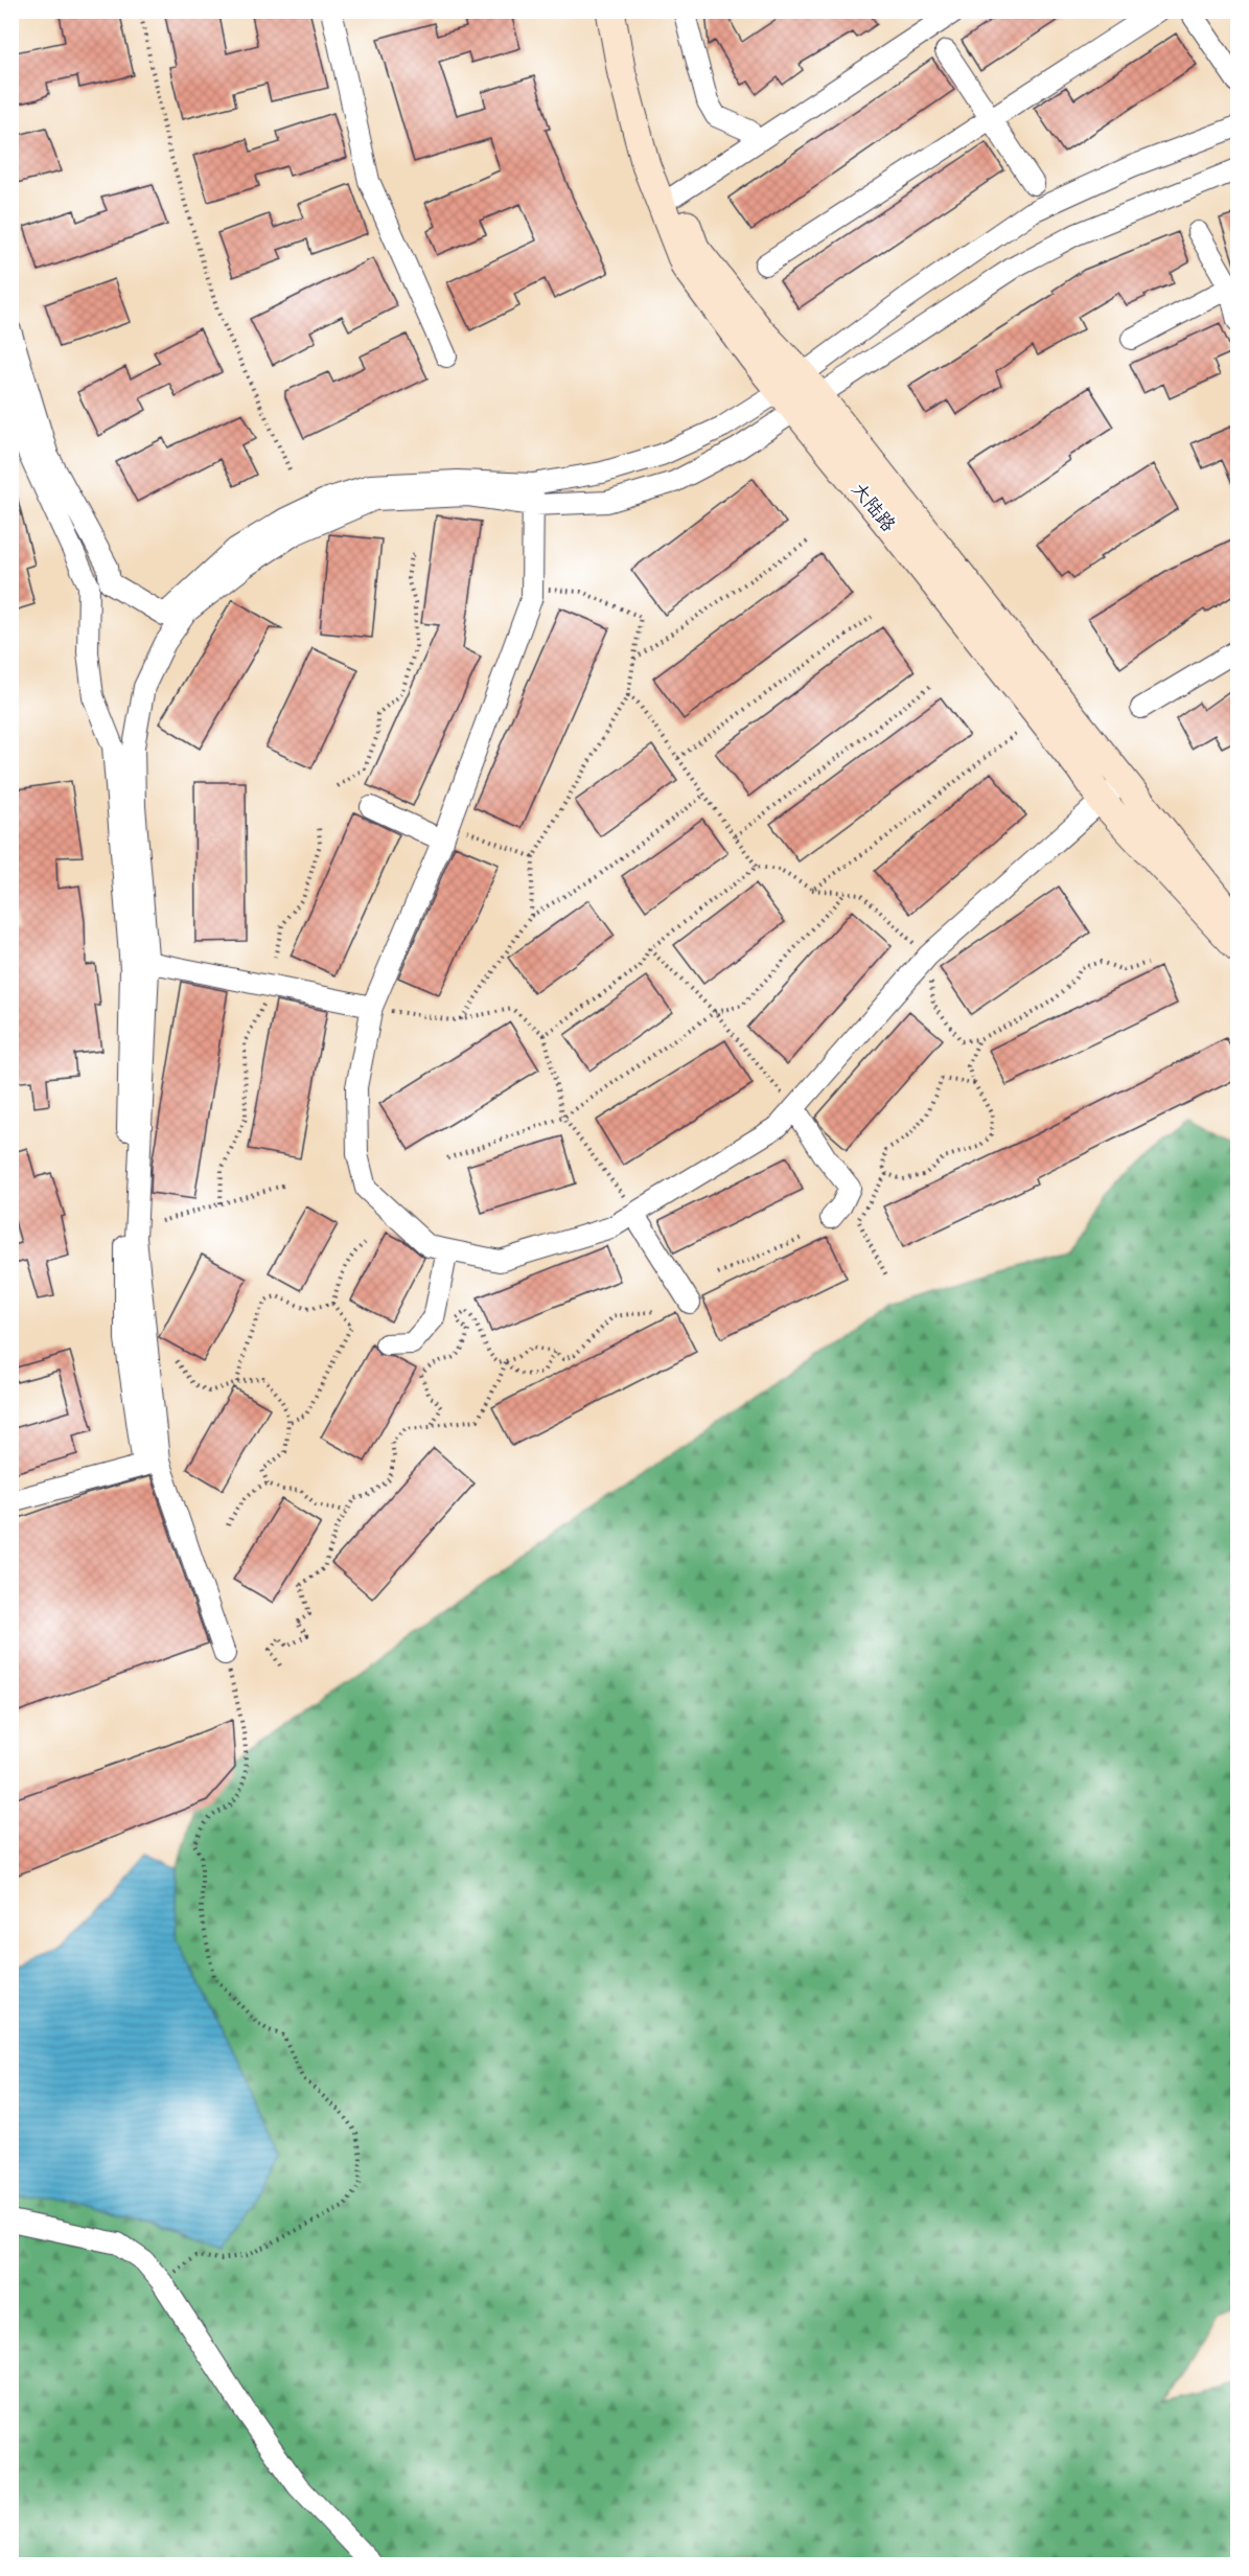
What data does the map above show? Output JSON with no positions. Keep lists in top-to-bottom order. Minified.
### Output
{"streets":{"main road":["大陆路"]}}
